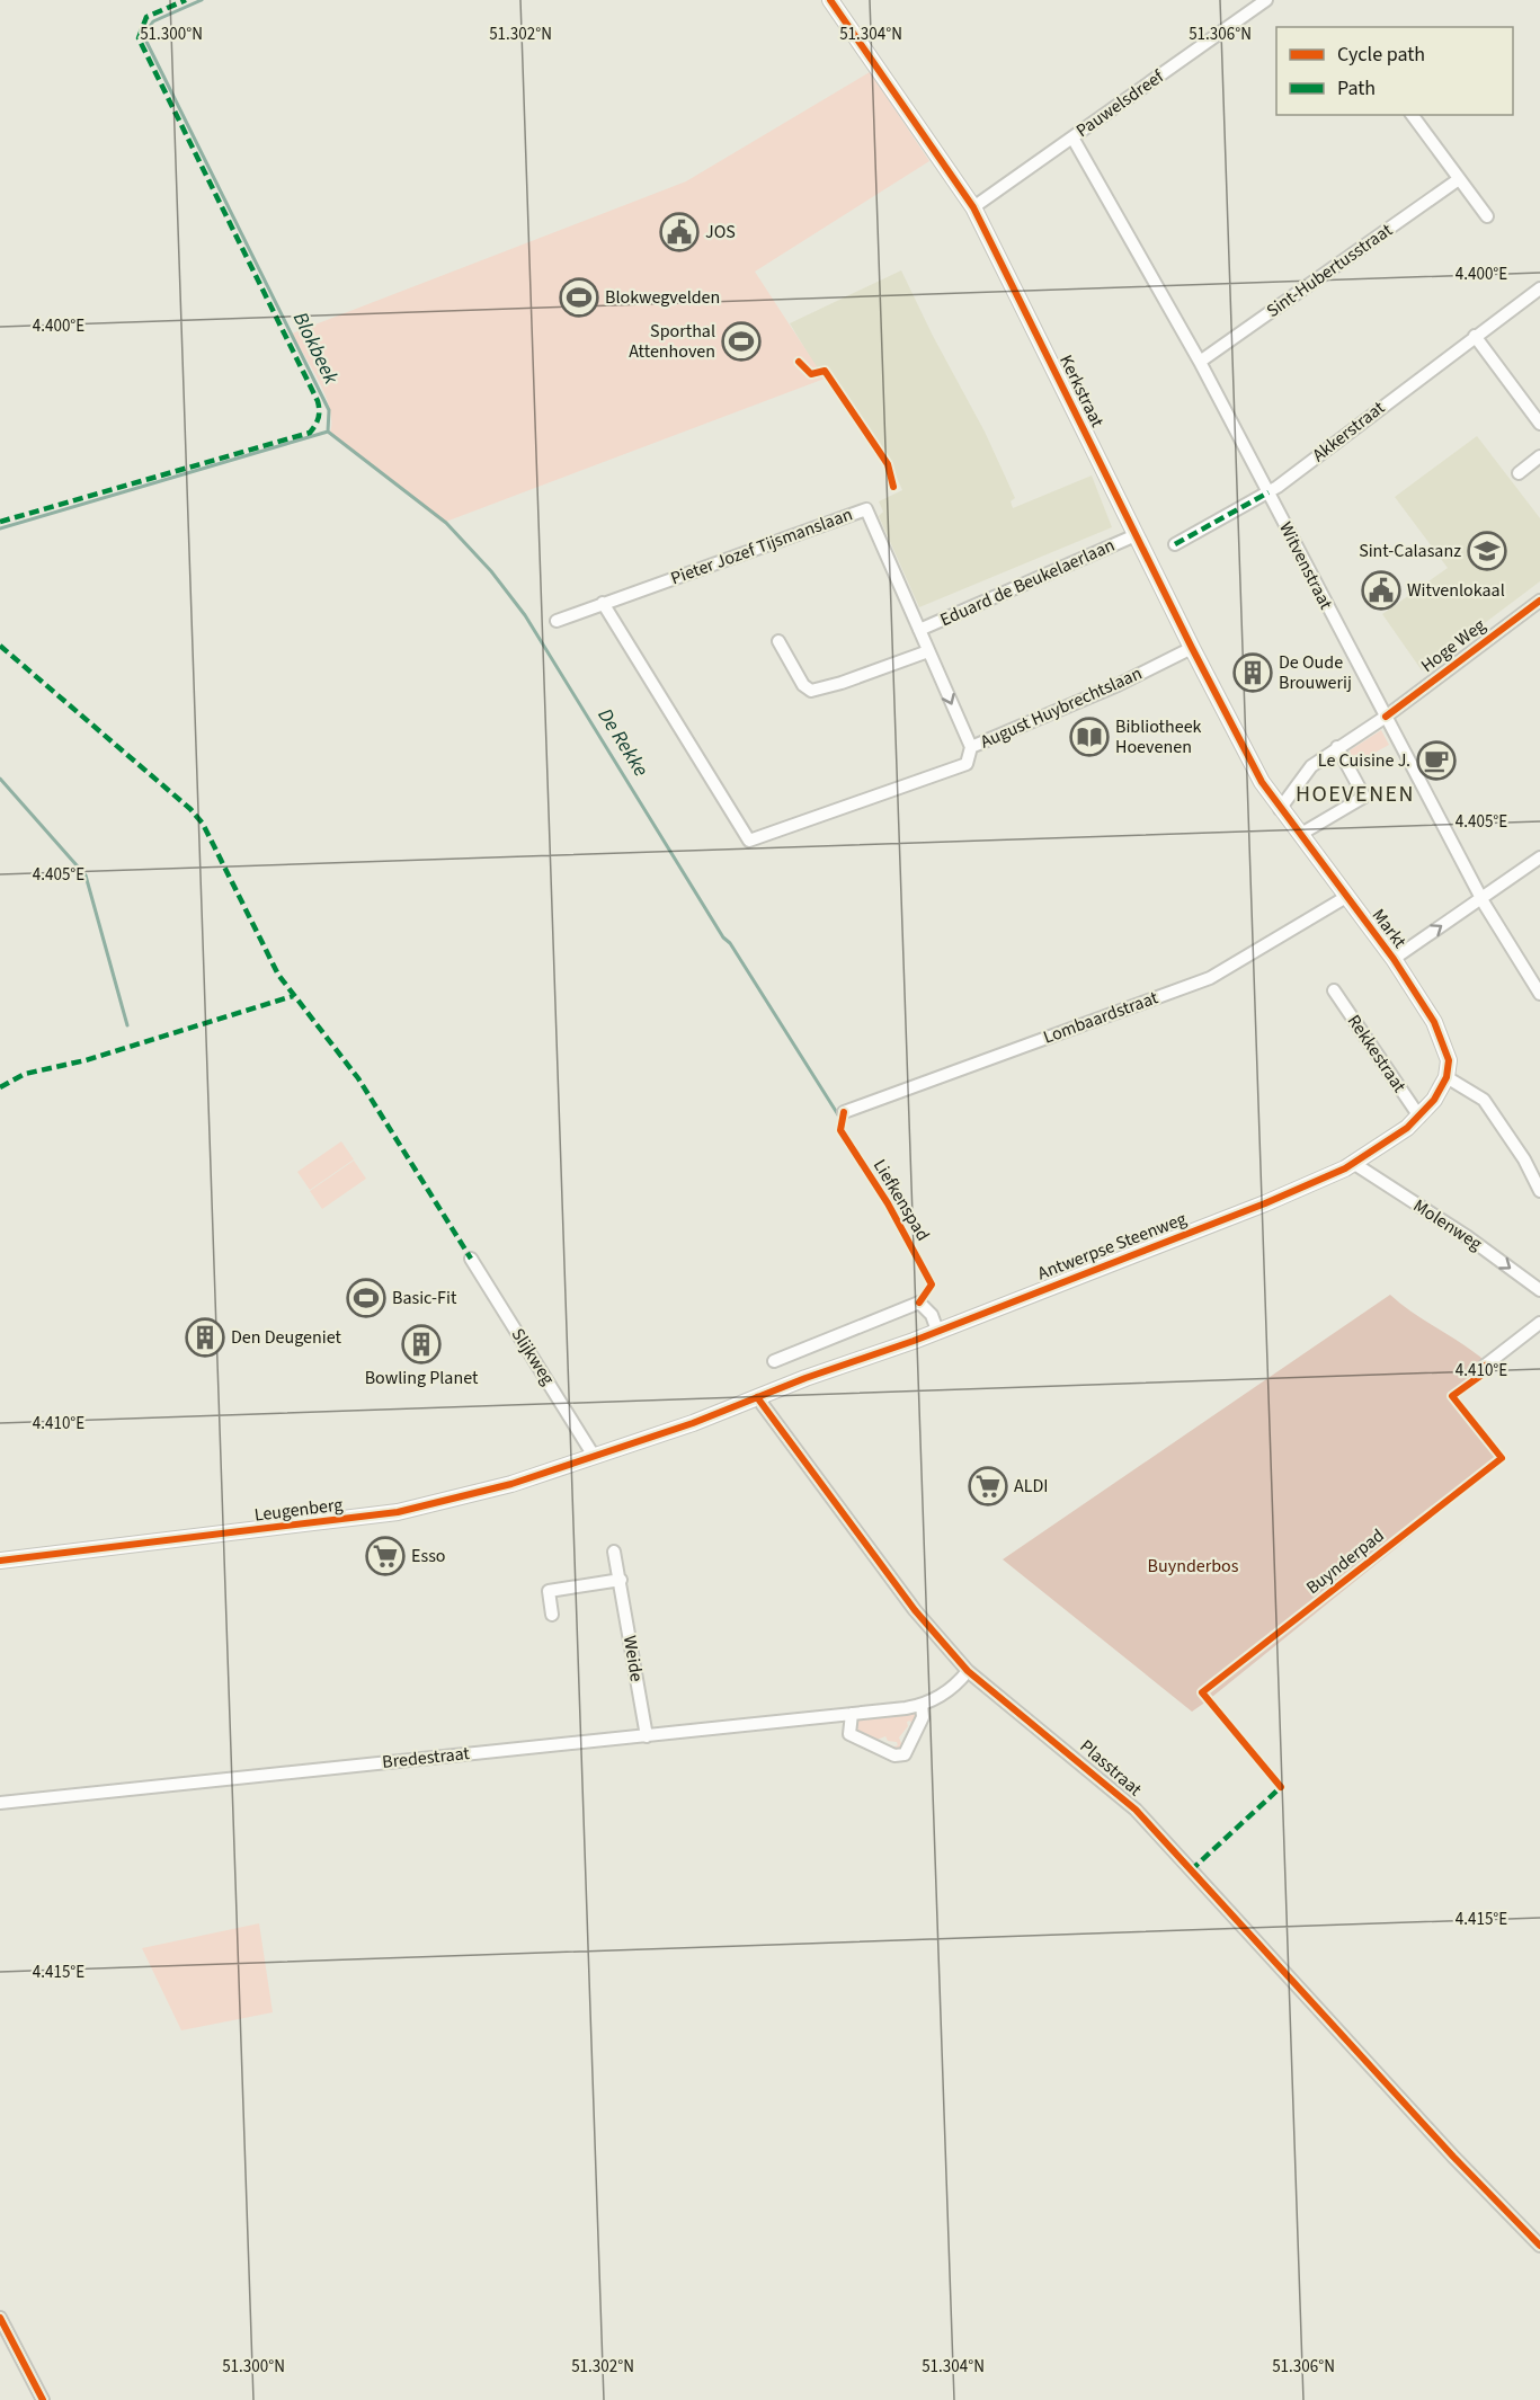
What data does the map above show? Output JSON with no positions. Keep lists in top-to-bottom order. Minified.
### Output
{"streets":{"main road":["Kerkstraat","Markt","Antwerpse Steenweg","Leugenberg"],"street":["Pauwelsdreef","Sint-Hubertusstraat","Akkerstraat","Pieter Jozef Tijsmanslaan","Witvenstraat","Eduard de Beukelaerlaan","Hoge Weg","August Huybrechtslaan","Lombaardstraat","Rekkestraat","Molenweg","Slijkweg","Weide","Bredestraat","Plasstraat"],"cycle path":["Liefkenspad","Buynderpad"]},"crossings":[["Pauwelsdreef","Kerkstraat"],["Pauwelsdreef","Witvenstraat"],["Sint-Hubertusstraat","Witvenstraat"],["Kerkstraat","Eduard de Beukelaerlaan"],["Kerkstraat","Hoge Weg"],["Kerkstraat","August Huybrechtslaan"],["Kerkstraat","Markt"],["Akkerstraat","Witvenstraat"],["Pieter Jozef Tijsmanslaan","Eduard de Beukelaerlaan"],["Pieter Jozef Tijsmanslaan","August Huybrechtslaan"],["Witvenstraat","Hoge Weg"],["Hoge Weg","Markt"],["Markt","Lombaardstraat"],["Markt","Antwerpse Steenweg"],["Rekkestraat","Antwerpse Steenweg"],["Molenweg","Antwerpse Steenweg"],["Antwerpse Steenweg","Leugenberg"],["Antwerpse Steenweg","Plasstraat"],["Slijkweg","Leugenberg"],["Leugenberg","Plasstraat"],["Weide","Bredestraat"],["Bredestraat","Plasstraat"]],"one_way":["Molenweg"],"districts":["HOEVENEN"],"water":["Blokbeek","De Rekke"],"parks":["Buynderbos"],"places":{"public building":["JOS","Witvenlokaal"],"sports":["Blokwegvelden","Sporthal Attenhoven","Basic-Fit"],"school or university":["Sint-Calasanz"],"building":["De Oude Brouwerij","Den Deugeniet","Bowling Planet"],"library":["Bibliotheek Hoevenen"],"cafe":["Le Cuisine J."],"supermarket":["ALDI","Esso"]},"legend":["Cycle path","Path"],"coordinates":["51.300°N","51.302°N","51.304°N","51.306°N","4.400°E","4.405°E","4.410°E","4.415°E"]}
